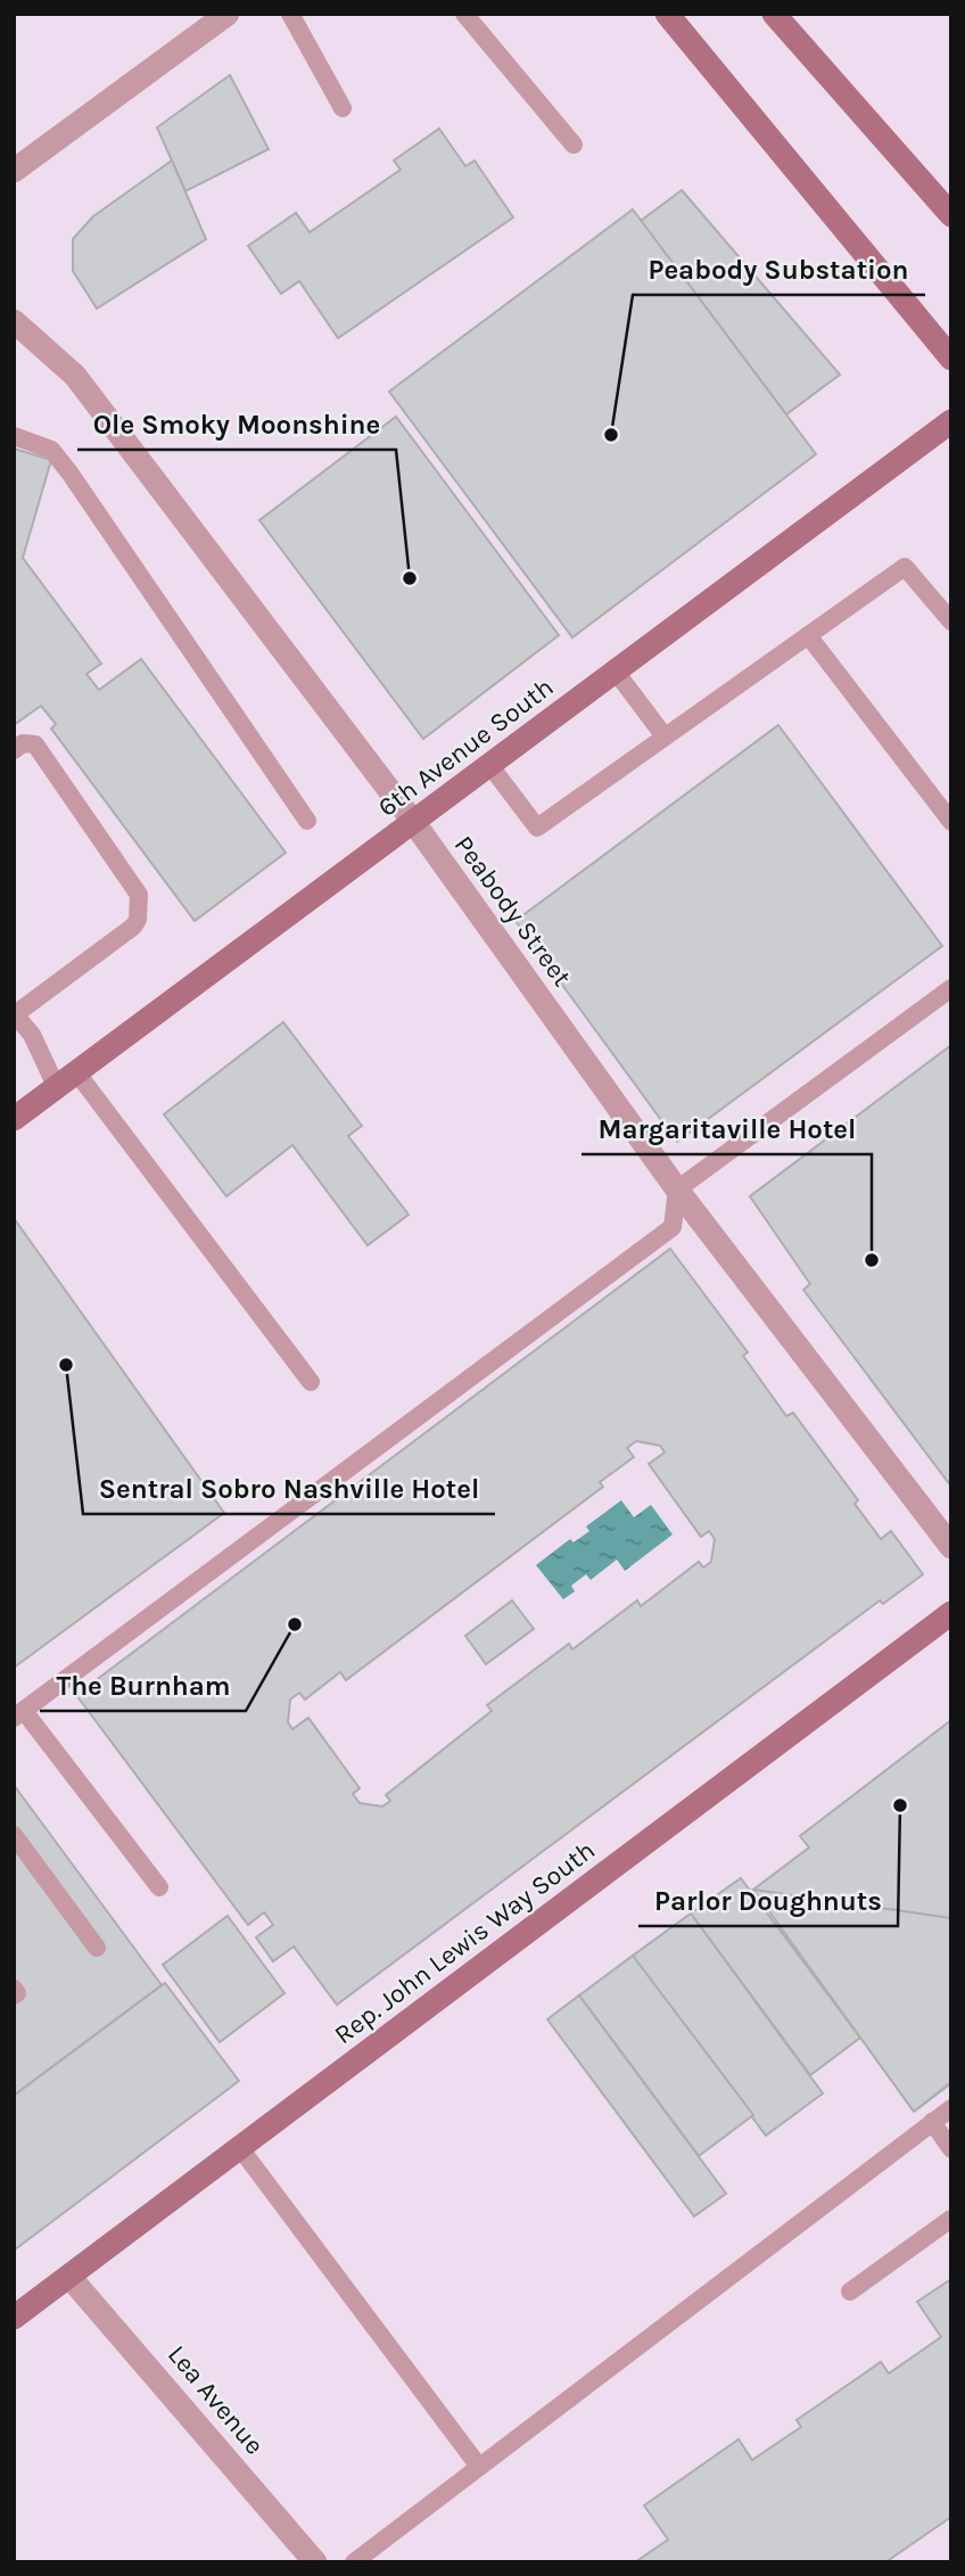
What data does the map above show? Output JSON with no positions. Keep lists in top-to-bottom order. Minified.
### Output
{"streets":{"street":["6th Avenue South","Peabody Street","Rep. John Lewis Way South","Lea Avenue"]},"crossings":[["6th Avenue South","Peabody Street"],["Rep. John Lewis Way South","Lea Avenue"]],"places":["Peabody Substation","Ole Smoky Moonshine","Margaritaville Hotel","Sentral Sobro Nashville Hotel","The Burnham","Parlor Doughnuts"]}
